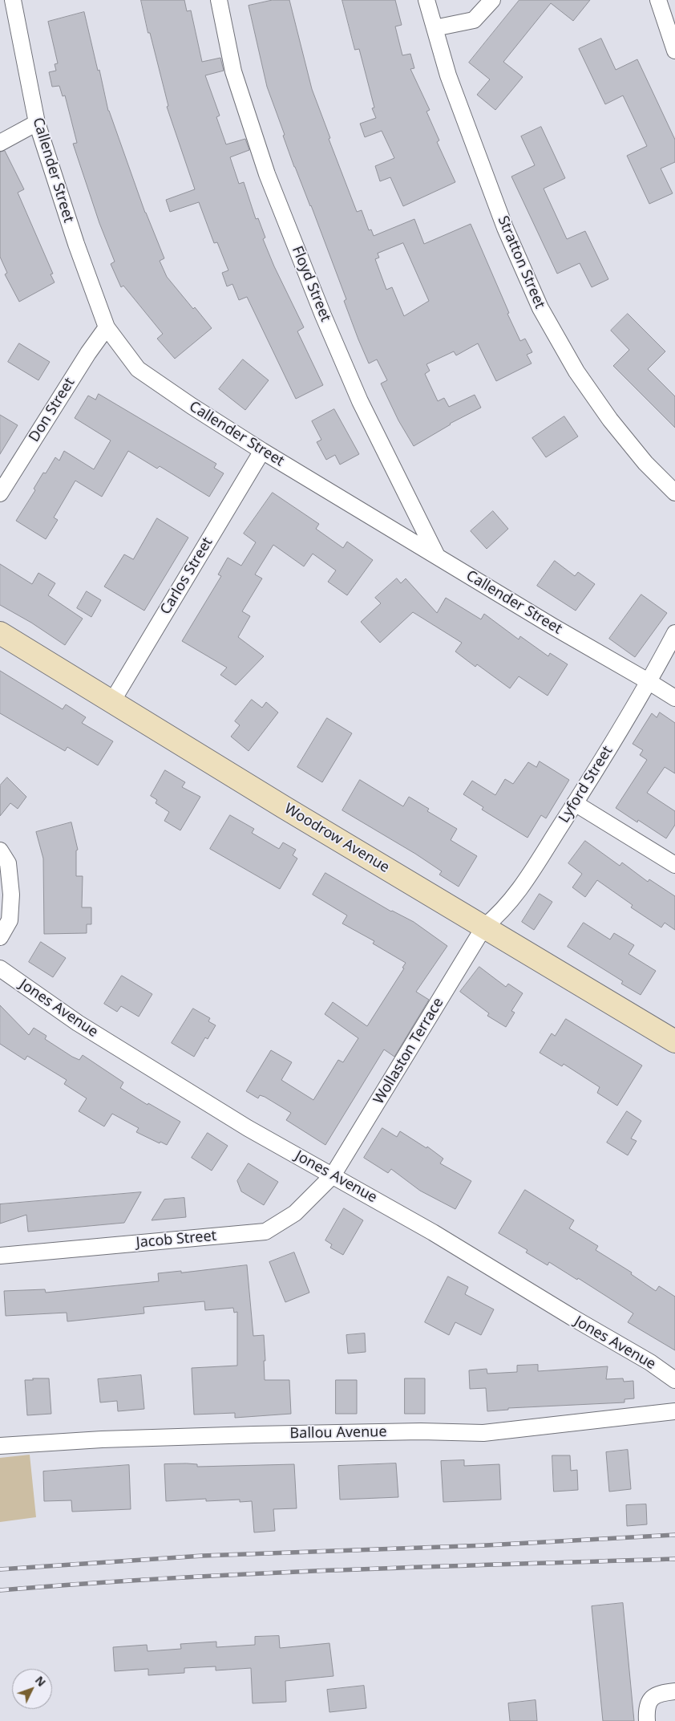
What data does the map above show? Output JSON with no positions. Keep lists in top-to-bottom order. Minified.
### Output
{"streets":{"street":["Callender Street","Stratton Street","Floyd Street","Don Street","Carlos Street","Lyford Street","Woodrow Avenue","Jones Avenue","Wollaston Terrace","Jacob Street","Ballou Avenue"]},"crossings":[["Callender Street","Floyd Street"],["Callender Street","Don Street"],["Callender Street","Carlos Street"],["Callender Street","Lyford Street"],["Carlos Street","Woodrow Avenue"],["Lyford Street","Woodrow Avenue"],["Lyford Street","Wollaston Terrace"],["Woodrow Avenue","Wollaston Terrace"],["Jones Avenue","Wollaston Terrace"],["Jones Avenue","Jacob Street"],["Wollaston Terrace","Jacob Street"]],"north":"top right"}
